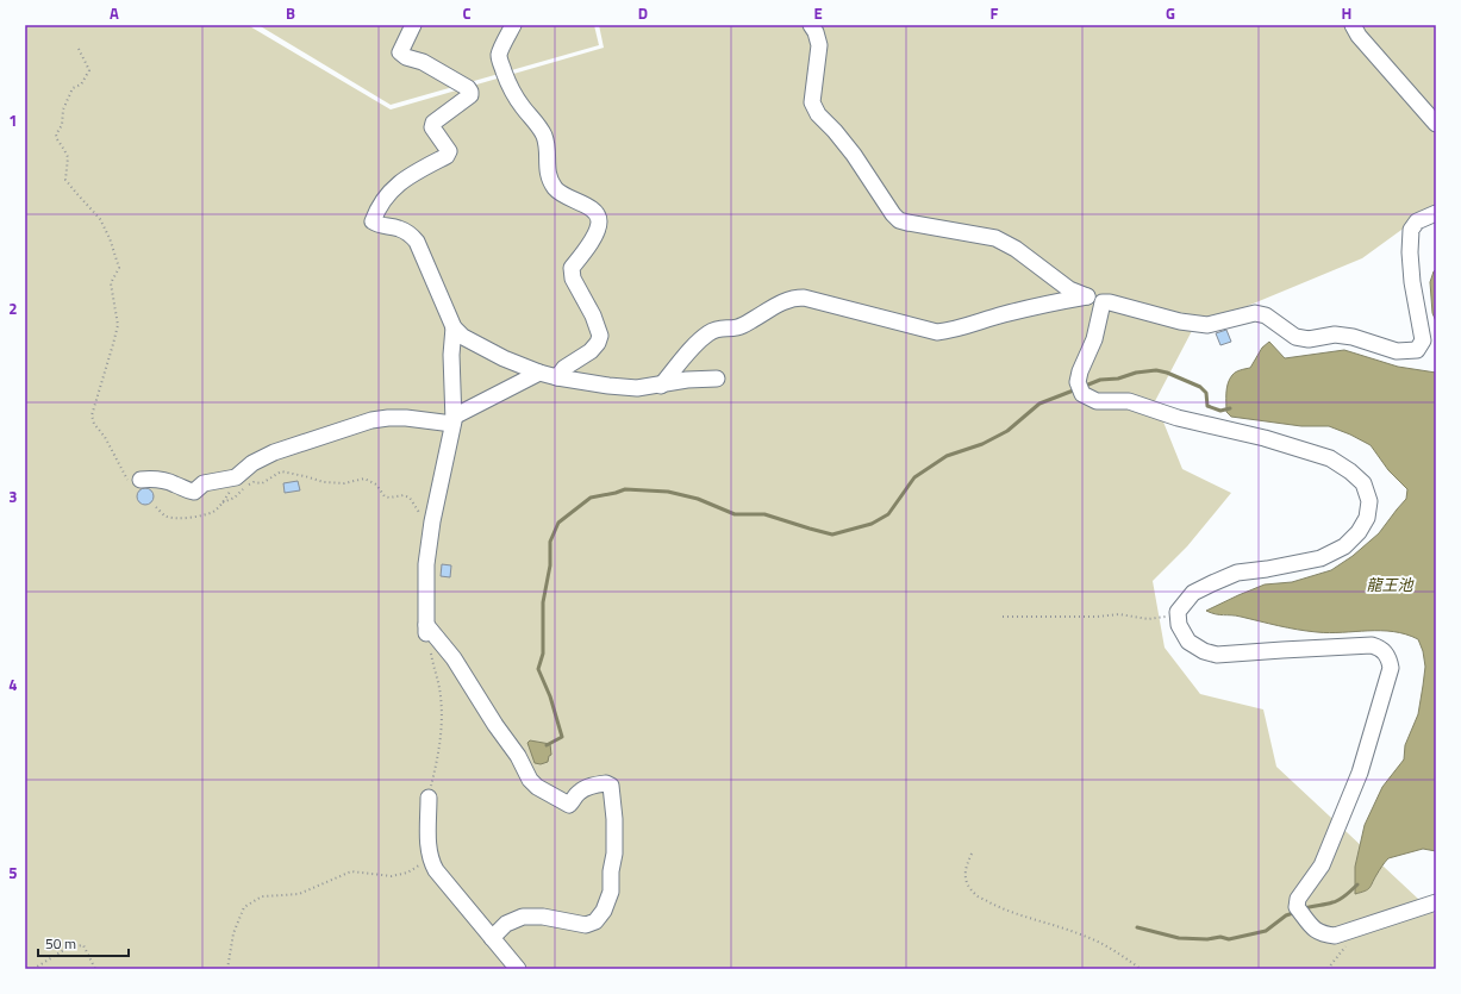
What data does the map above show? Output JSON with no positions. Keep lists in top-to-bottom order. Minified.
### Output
{"water":["龍王池"],"scale_bar":"50 m","grid":{"columns":["A","B","C","D","E","F","G","H"],"rows":["1","2","3","4","5"]}}
